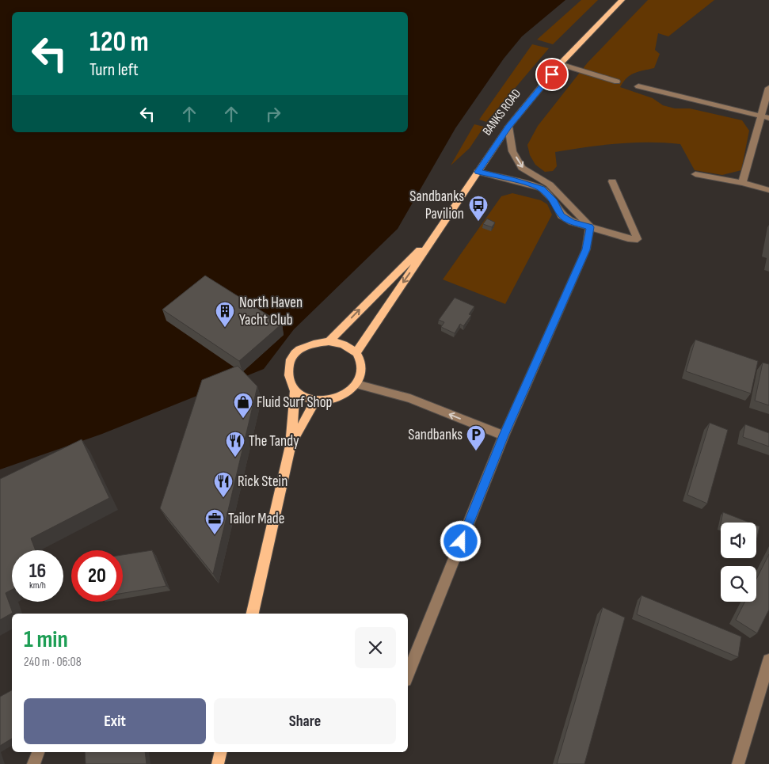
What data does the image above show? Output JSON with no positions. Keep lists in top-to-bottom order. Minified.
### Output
{"streets":{"main road":["BANKS ROAD"]},"places":{"bus stop":["Sandbanks Pavilion"],"building":["North Haven Yacht Club"],"shop":["Fluid Surf Shop"],"parking":["Sandbanks"],"restaurant":["The Tandy","Rick Stein"],"office":["Tailor Made"]},"page":{"turn":["120 m","Turn left"],"speed":"16 km/h","limit":"20","heading":["1 min","240 m · 06:08"],"buttons":["Exit","Share"]}}
